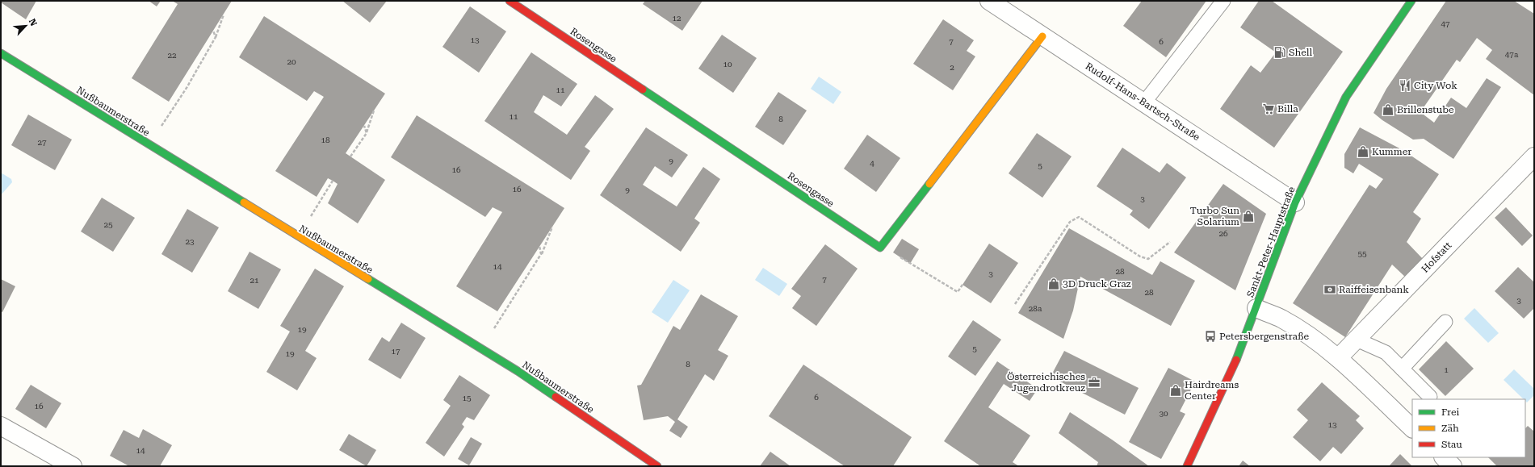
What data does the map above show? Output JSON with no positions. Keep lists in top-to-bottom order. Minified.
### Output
{"streets":{"street":["Rosengasse","Rudolf-Hans-Bartsch-Straße","Nußbaumerstraße","Sankt-Peter-Hauptstraße","Hofstatt"]},"crossings":[["Rudolf-Hans-Bartsch-Straße","Sankt-Peter-Hauptstraße"]],"places":{"fuel station":["Shell"],"restaurant":["City Wok"],"supermarket":["Billa"],"shop":["Brillenstube","Kummer","Turbo Sun Solarium","3D Druck Graz","Hairdreams Center"],"bank":["Raiffeisenbank"],"bus stop":["Petersbergenstraße"],"office":["Österreichisches Jugendrotkreuz"]},"house_numbers":["12","47","13","7","6","47a","22","20","10","2","11","11","8","18","27","9","4","5","16","16","9","3","25","26","23","55","14","28","3","7","21","28","3","28a","19","5","17","19","8","1","6","15","16","30","13","14"],"legend":["Frei","Zäh","Stau"],"north":"top right"}
